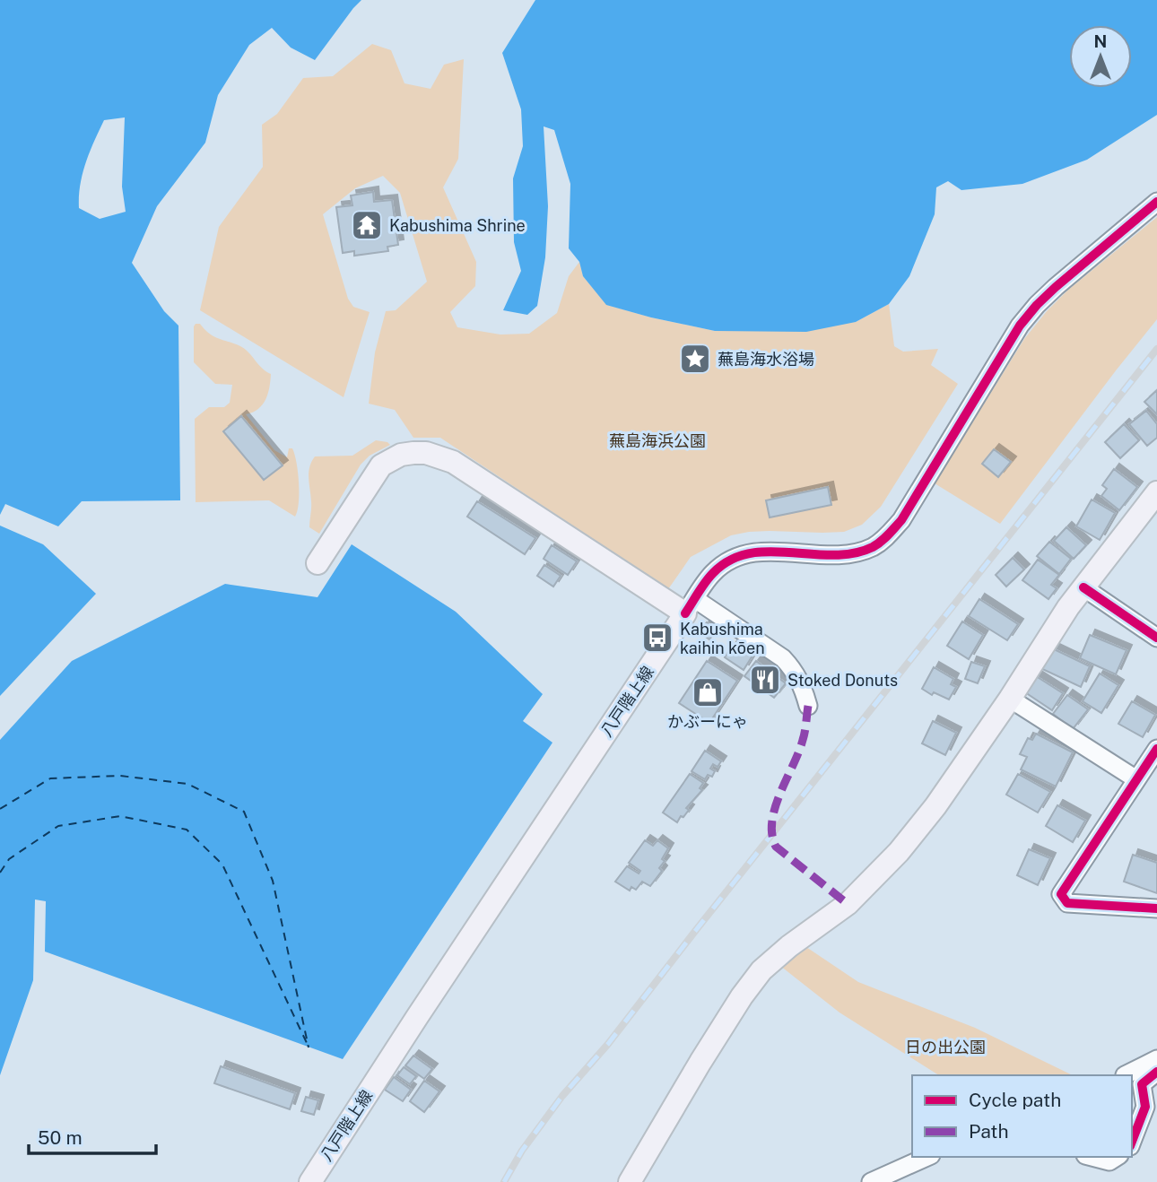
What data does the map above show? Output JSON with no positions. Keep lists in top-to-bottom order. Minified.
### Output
{"streets":{"main road":["八戸階上線"]},"parks":["蕪島海浜公園","日の出公園"],"places":{"temple":["Kabushima Shrine"],"place":["蕪島海水浴場"],"bus stop":["Kabushima kaihin kōen"],"restaurant":["Stoked Donuts"],"shop":["かぶーにゃ"]},"legend":["Cycle path","Path"],"scale_bar":"50 m","north":"top"}
